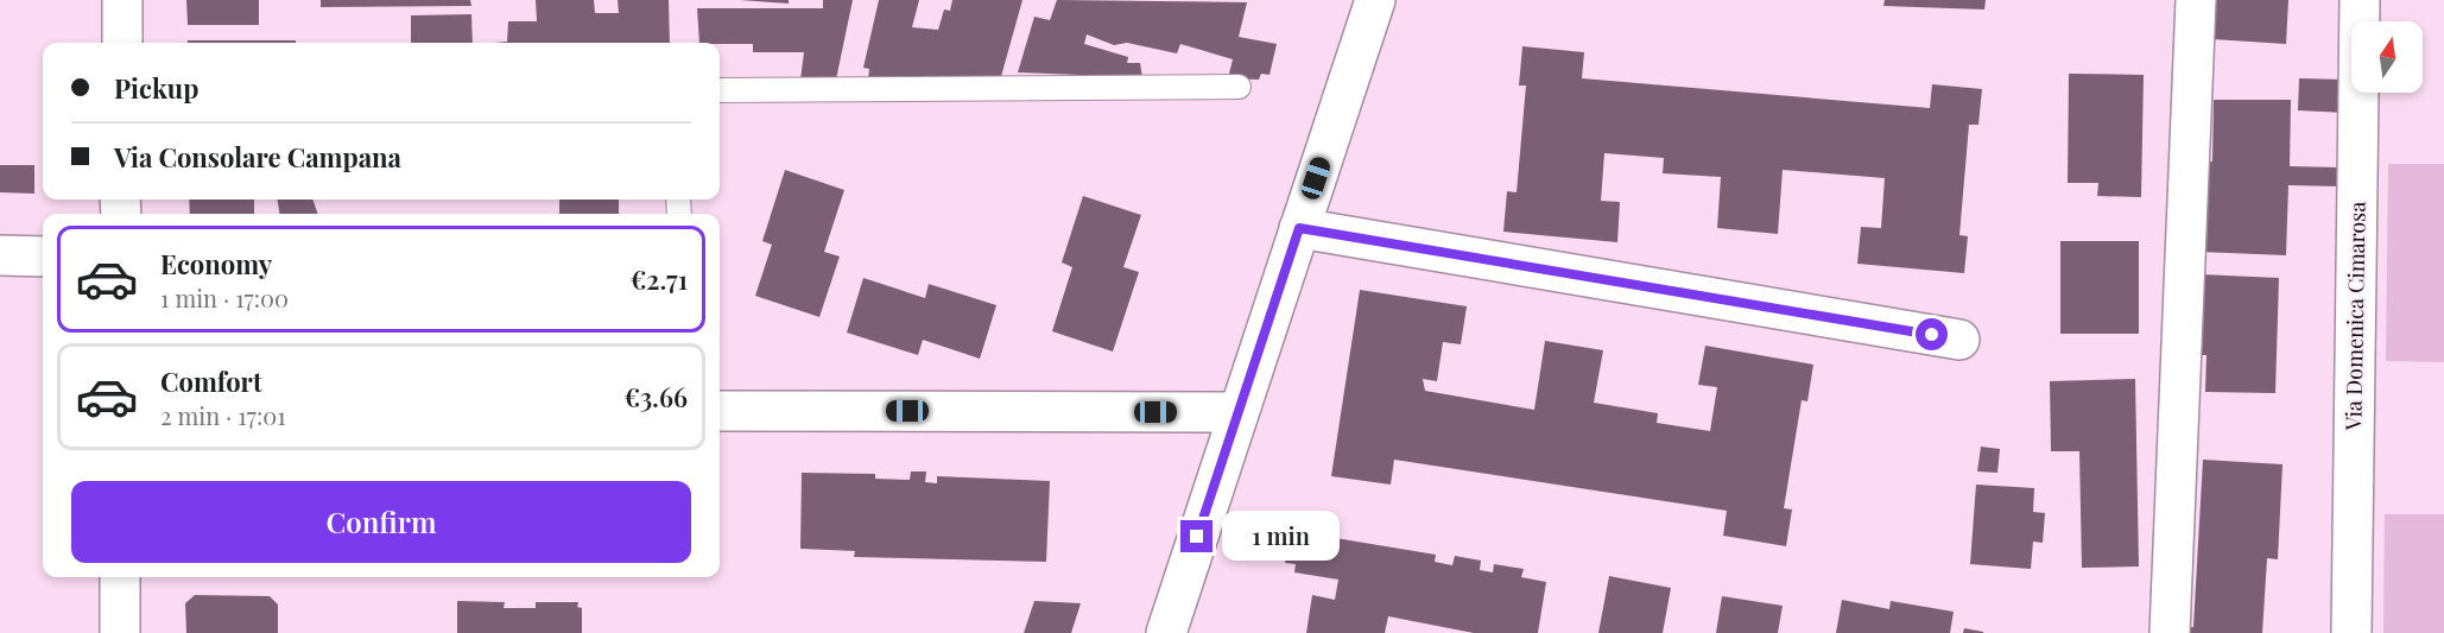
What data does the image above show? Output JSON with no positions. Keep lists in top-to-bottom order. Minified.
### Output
{"streets":{"street":["Via Domenica Cimarosa"]},"north":"top","page":{"banner":["Pickup","Via Consolare Campana"],"list":[{"name":"Economy","note":"1 min · 17:00","value":"€2.71"},{"name":"Comfort","note":"2 min · 17:01","value":"€3.66"}],"buttons":"Confirm","bubble":"1 min"}}
